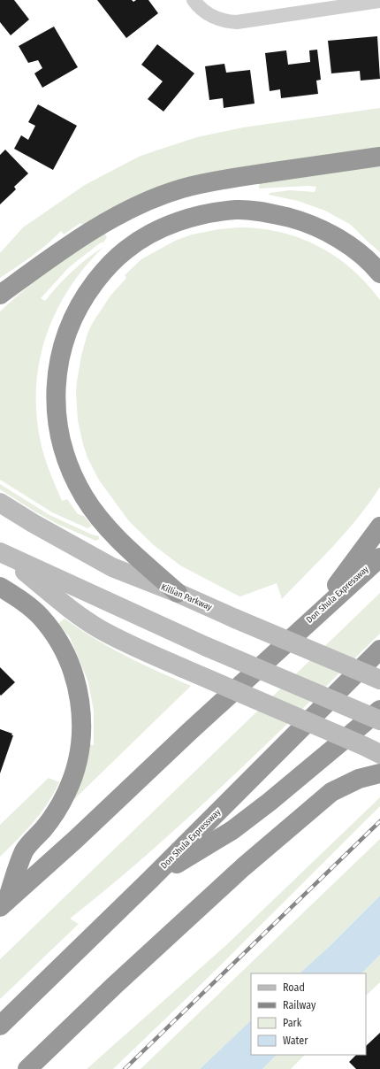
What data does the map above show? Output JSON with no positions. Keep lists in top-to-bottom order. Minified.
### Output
{"streets":{"highway":["Don Shula Expressway"],"main road":["Killian Parkway"]},"legend":["Road","Railway","Park","Water"]}
